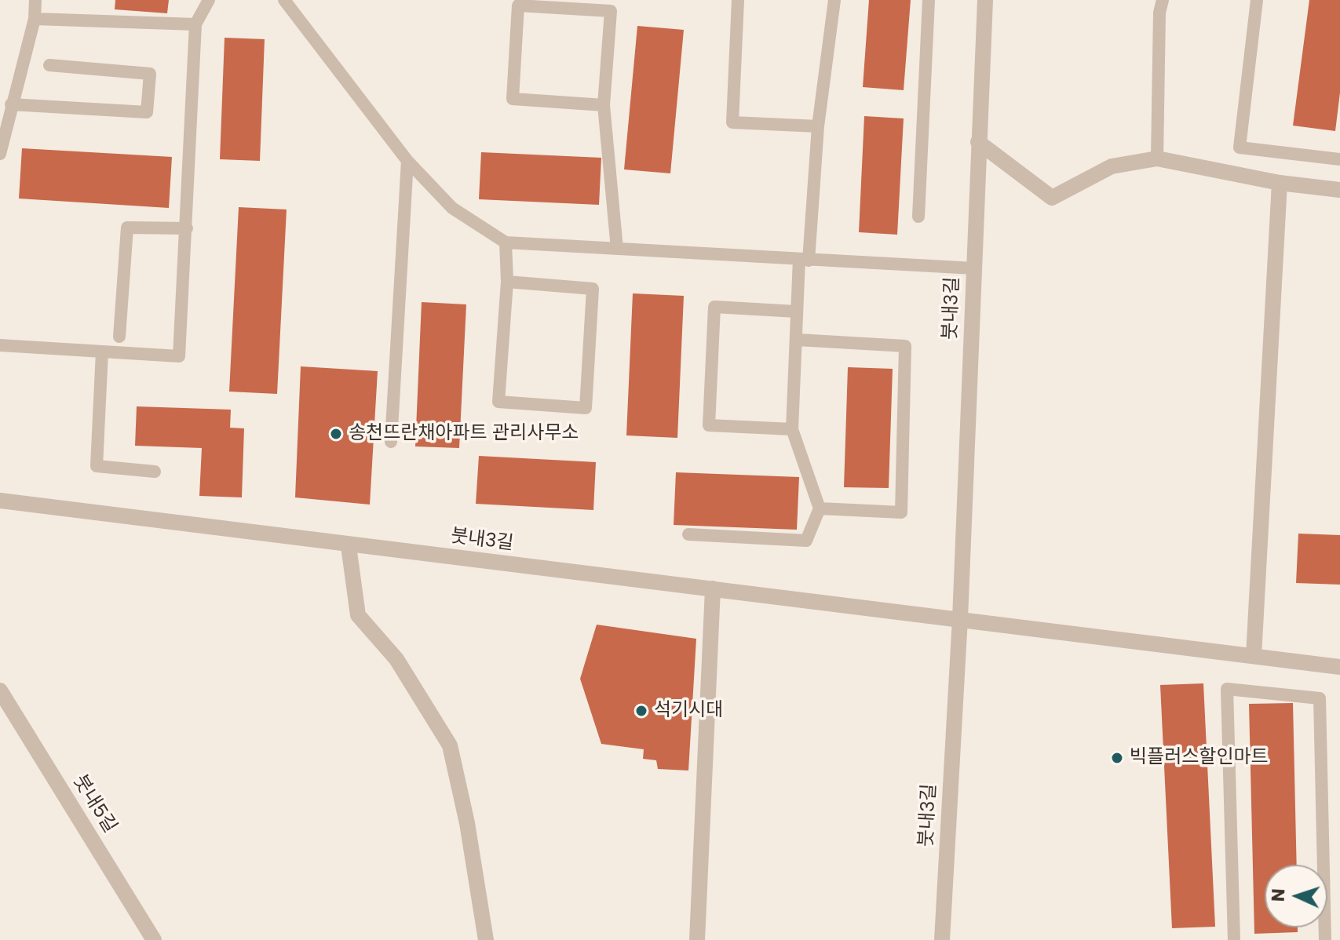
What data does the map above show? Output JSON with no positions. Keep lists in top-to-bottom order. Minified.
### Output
{"streets":{"street":["붓내3길","붓내5길"]},"places":["송천뜨란채아파트 관리사무소","석기시대","빅플러스할인마트"],"north":"left"}
